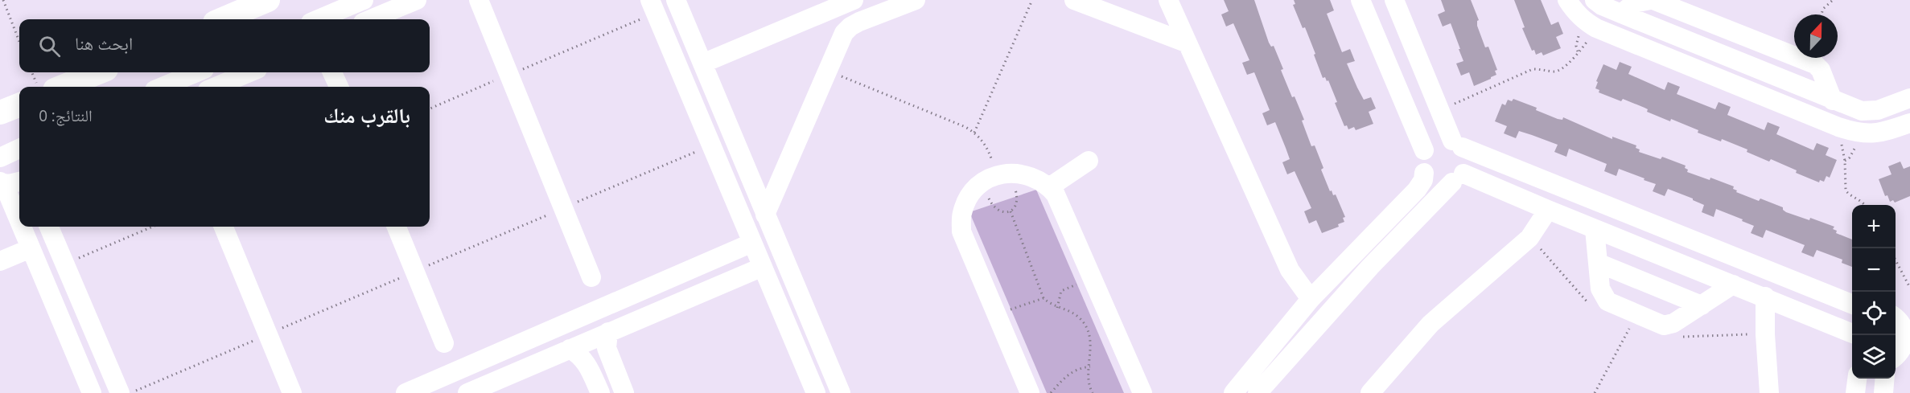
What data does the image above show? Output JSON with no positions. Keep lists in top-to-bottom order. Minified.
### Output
{"north":"top","page":{"search":"ابحث هنا","heading":["بالقرب منك","النتائج: 0"],"map_buttons":["+","−"]}}
